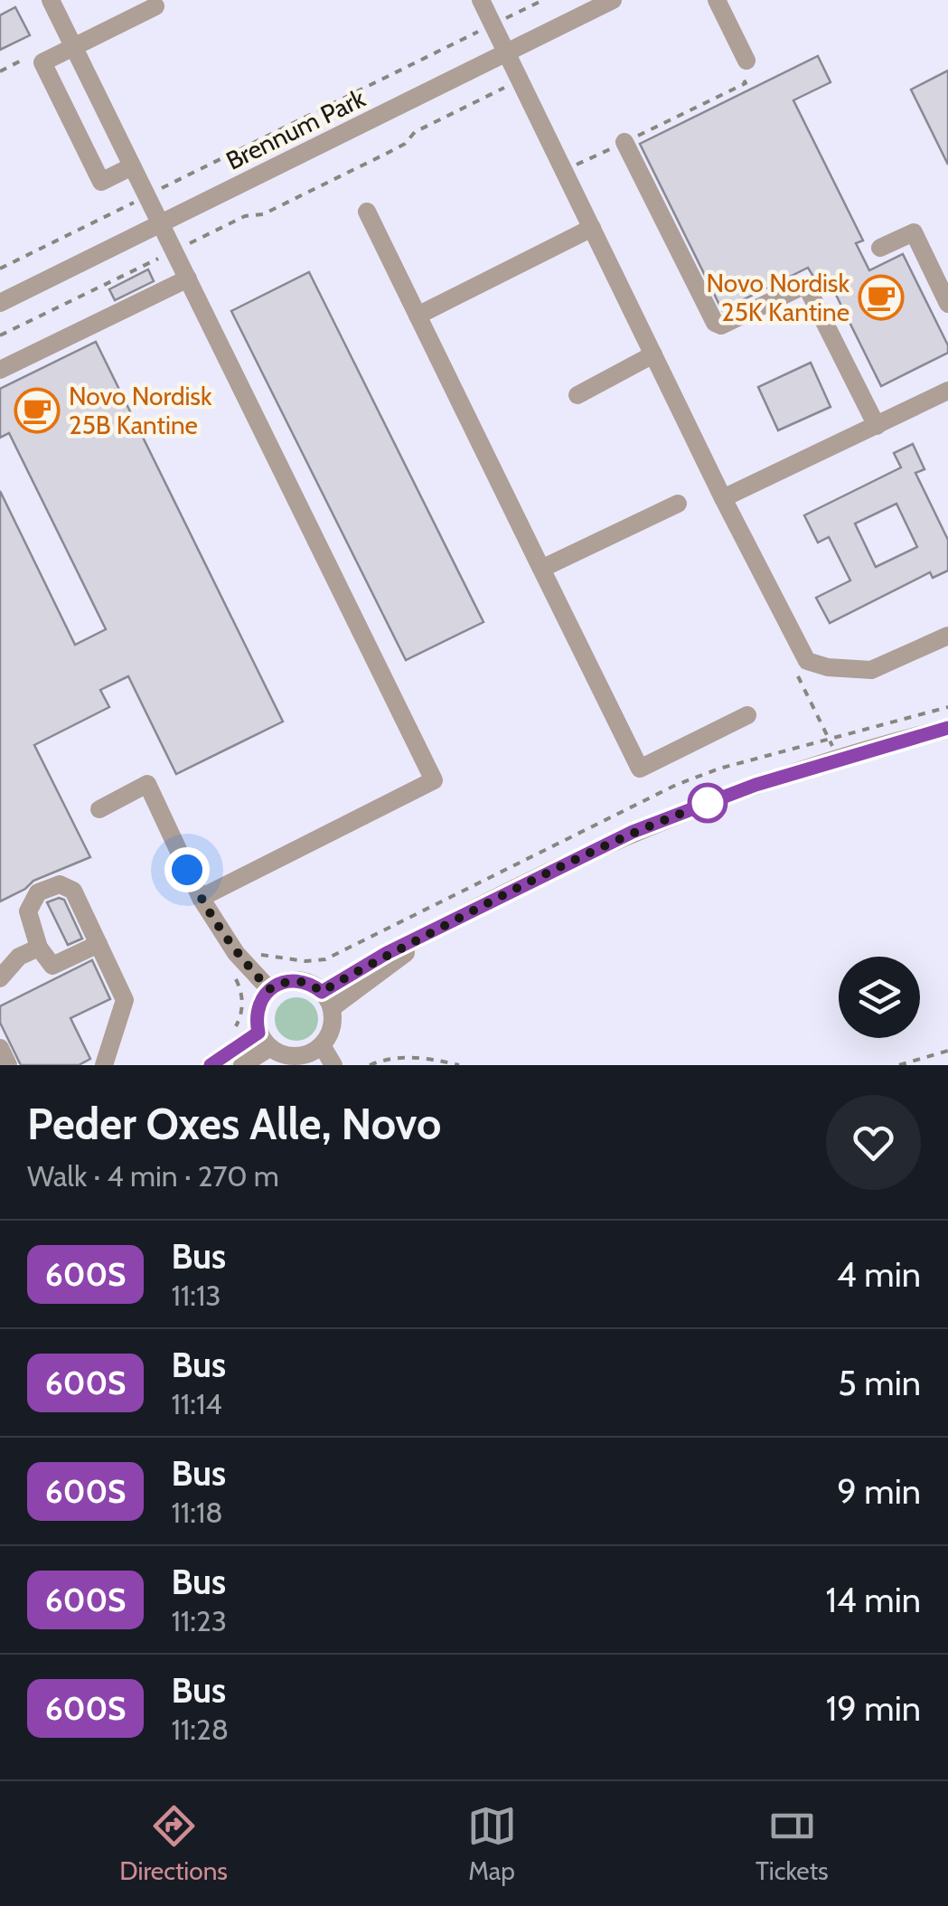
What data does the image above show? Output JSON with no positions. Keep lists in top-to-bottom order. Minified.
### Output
{"streets":{"street":["Brennum Park"]},"places":{"cafe":["Novo Nordisk 25K Kantine","Novo Nordisk 25B Kantine"]},"lines":["bus line 600S"],"page":{"heading":["Peder Oxes Alle, Novo","Walk · 4 min · 270 m"],"list":[{"mark":"600S","name":"Bus","note":"11:13","value":"4 min"},{"mark":"600S","name":"Bus","note":"11:14","value":"5 min"},{"mark":"600S","name":"Bus","note":"11:18","value":"9 min"},{"mark":"600S","name":"Bus","note":"11:23","value":"14 min"},{"mark":"600S","name":"Bus","note":"11:28","value":"19 min"}],"tabs":["Directions","Map","Tickets"]}}
